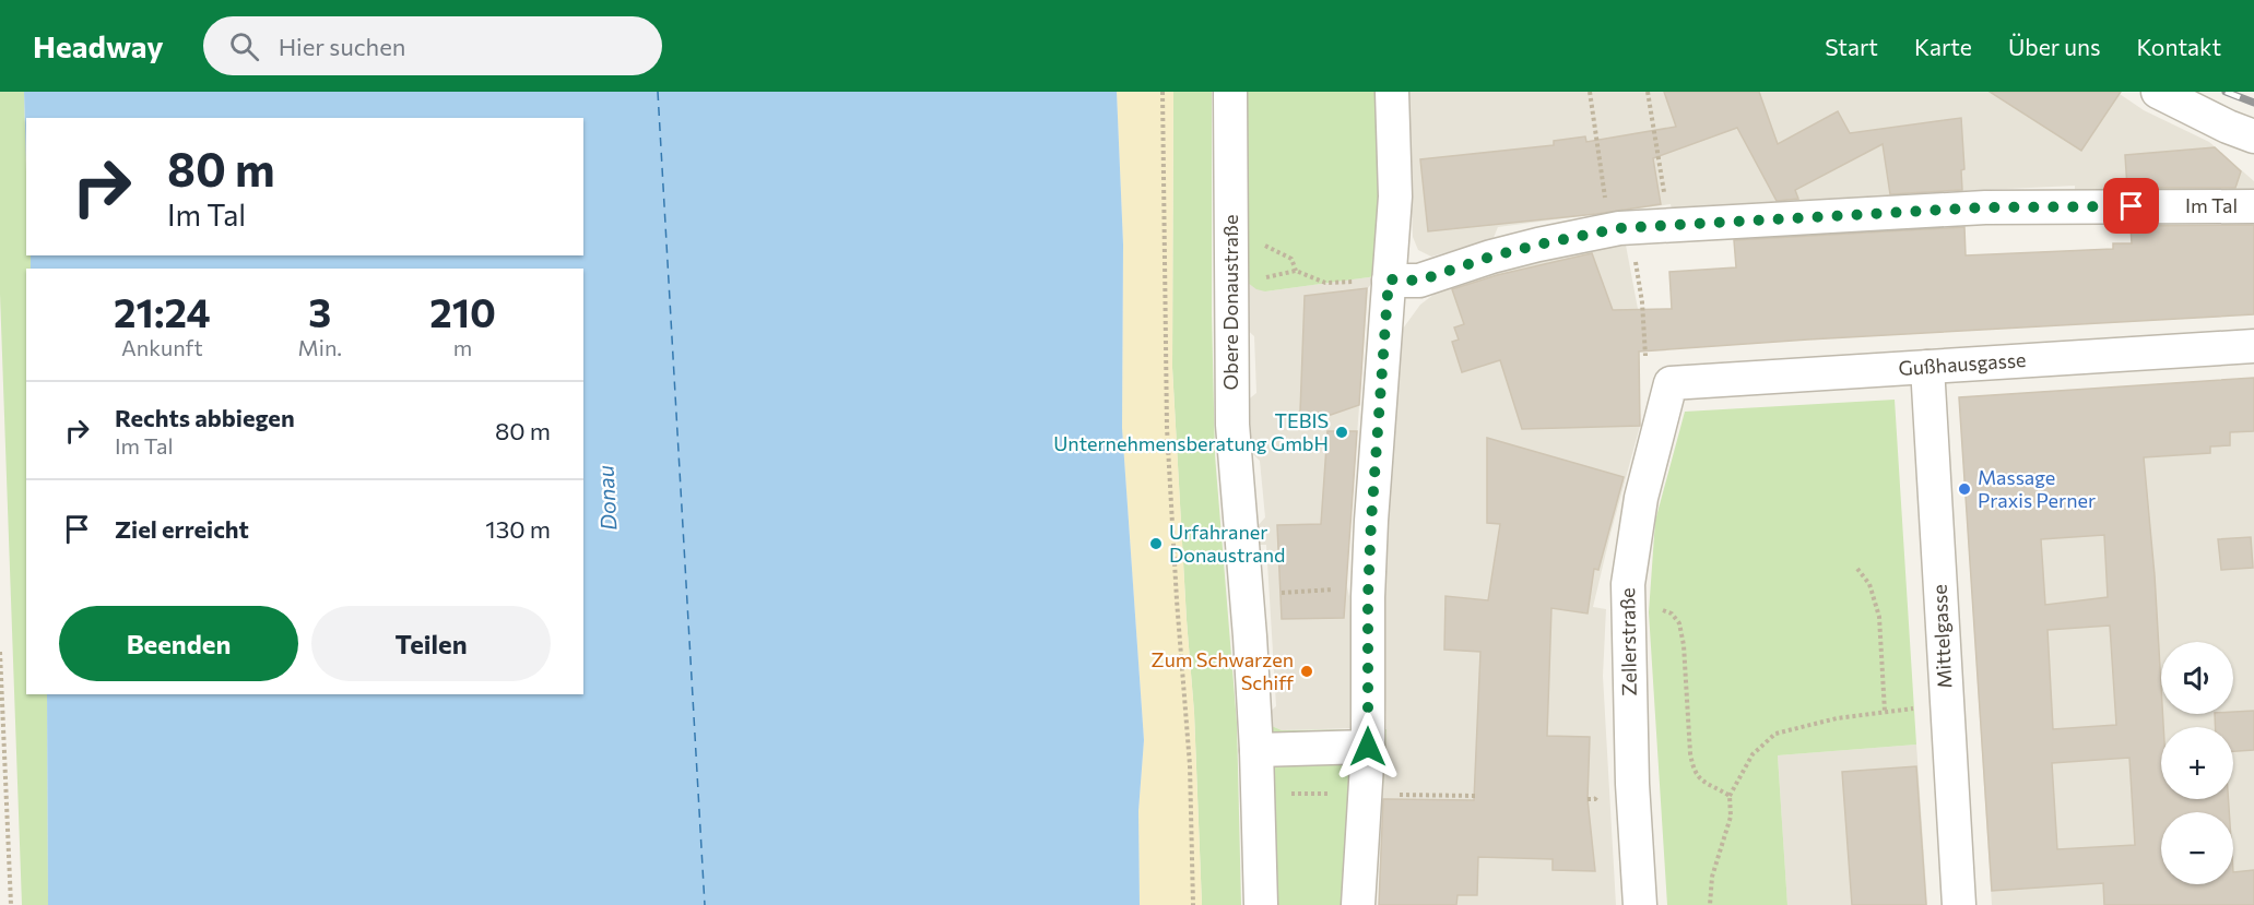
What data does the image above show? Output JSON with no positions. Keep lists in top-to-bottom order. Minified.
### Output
{"streets":{"street":["Im Tal","Obere Donaustraße","Gußhausgasse","Mittelgasse","Zellerstraße"]},"crossings":[["Gußhausgasse","Mittelgasse"],["Gußhausgasse","Zellerstraße"]],"water":["Donau"],"places":["TEBIS Unternehmensberatung GmbH","Massage Praxis Perner","Urfahraner Donaustrand","Zum Schwarzen Schiff"],"page":{"header":"Headway","search":"Hier suchen","nav":["Start","Karte","Über uns","Kontakt"],"turn":["80 m","Im Tal"],"eta":["21:24","Ankunft","3","Min.","210","m"],"list":[{"name":"Rechts abbiegen","note":"Im Tal","value":"80 m"},{"name":"Ziel erreicht","value":"130 m"}],"buttons":["Beenden","Teilen"],"map_buttons":["+","−"]}}
